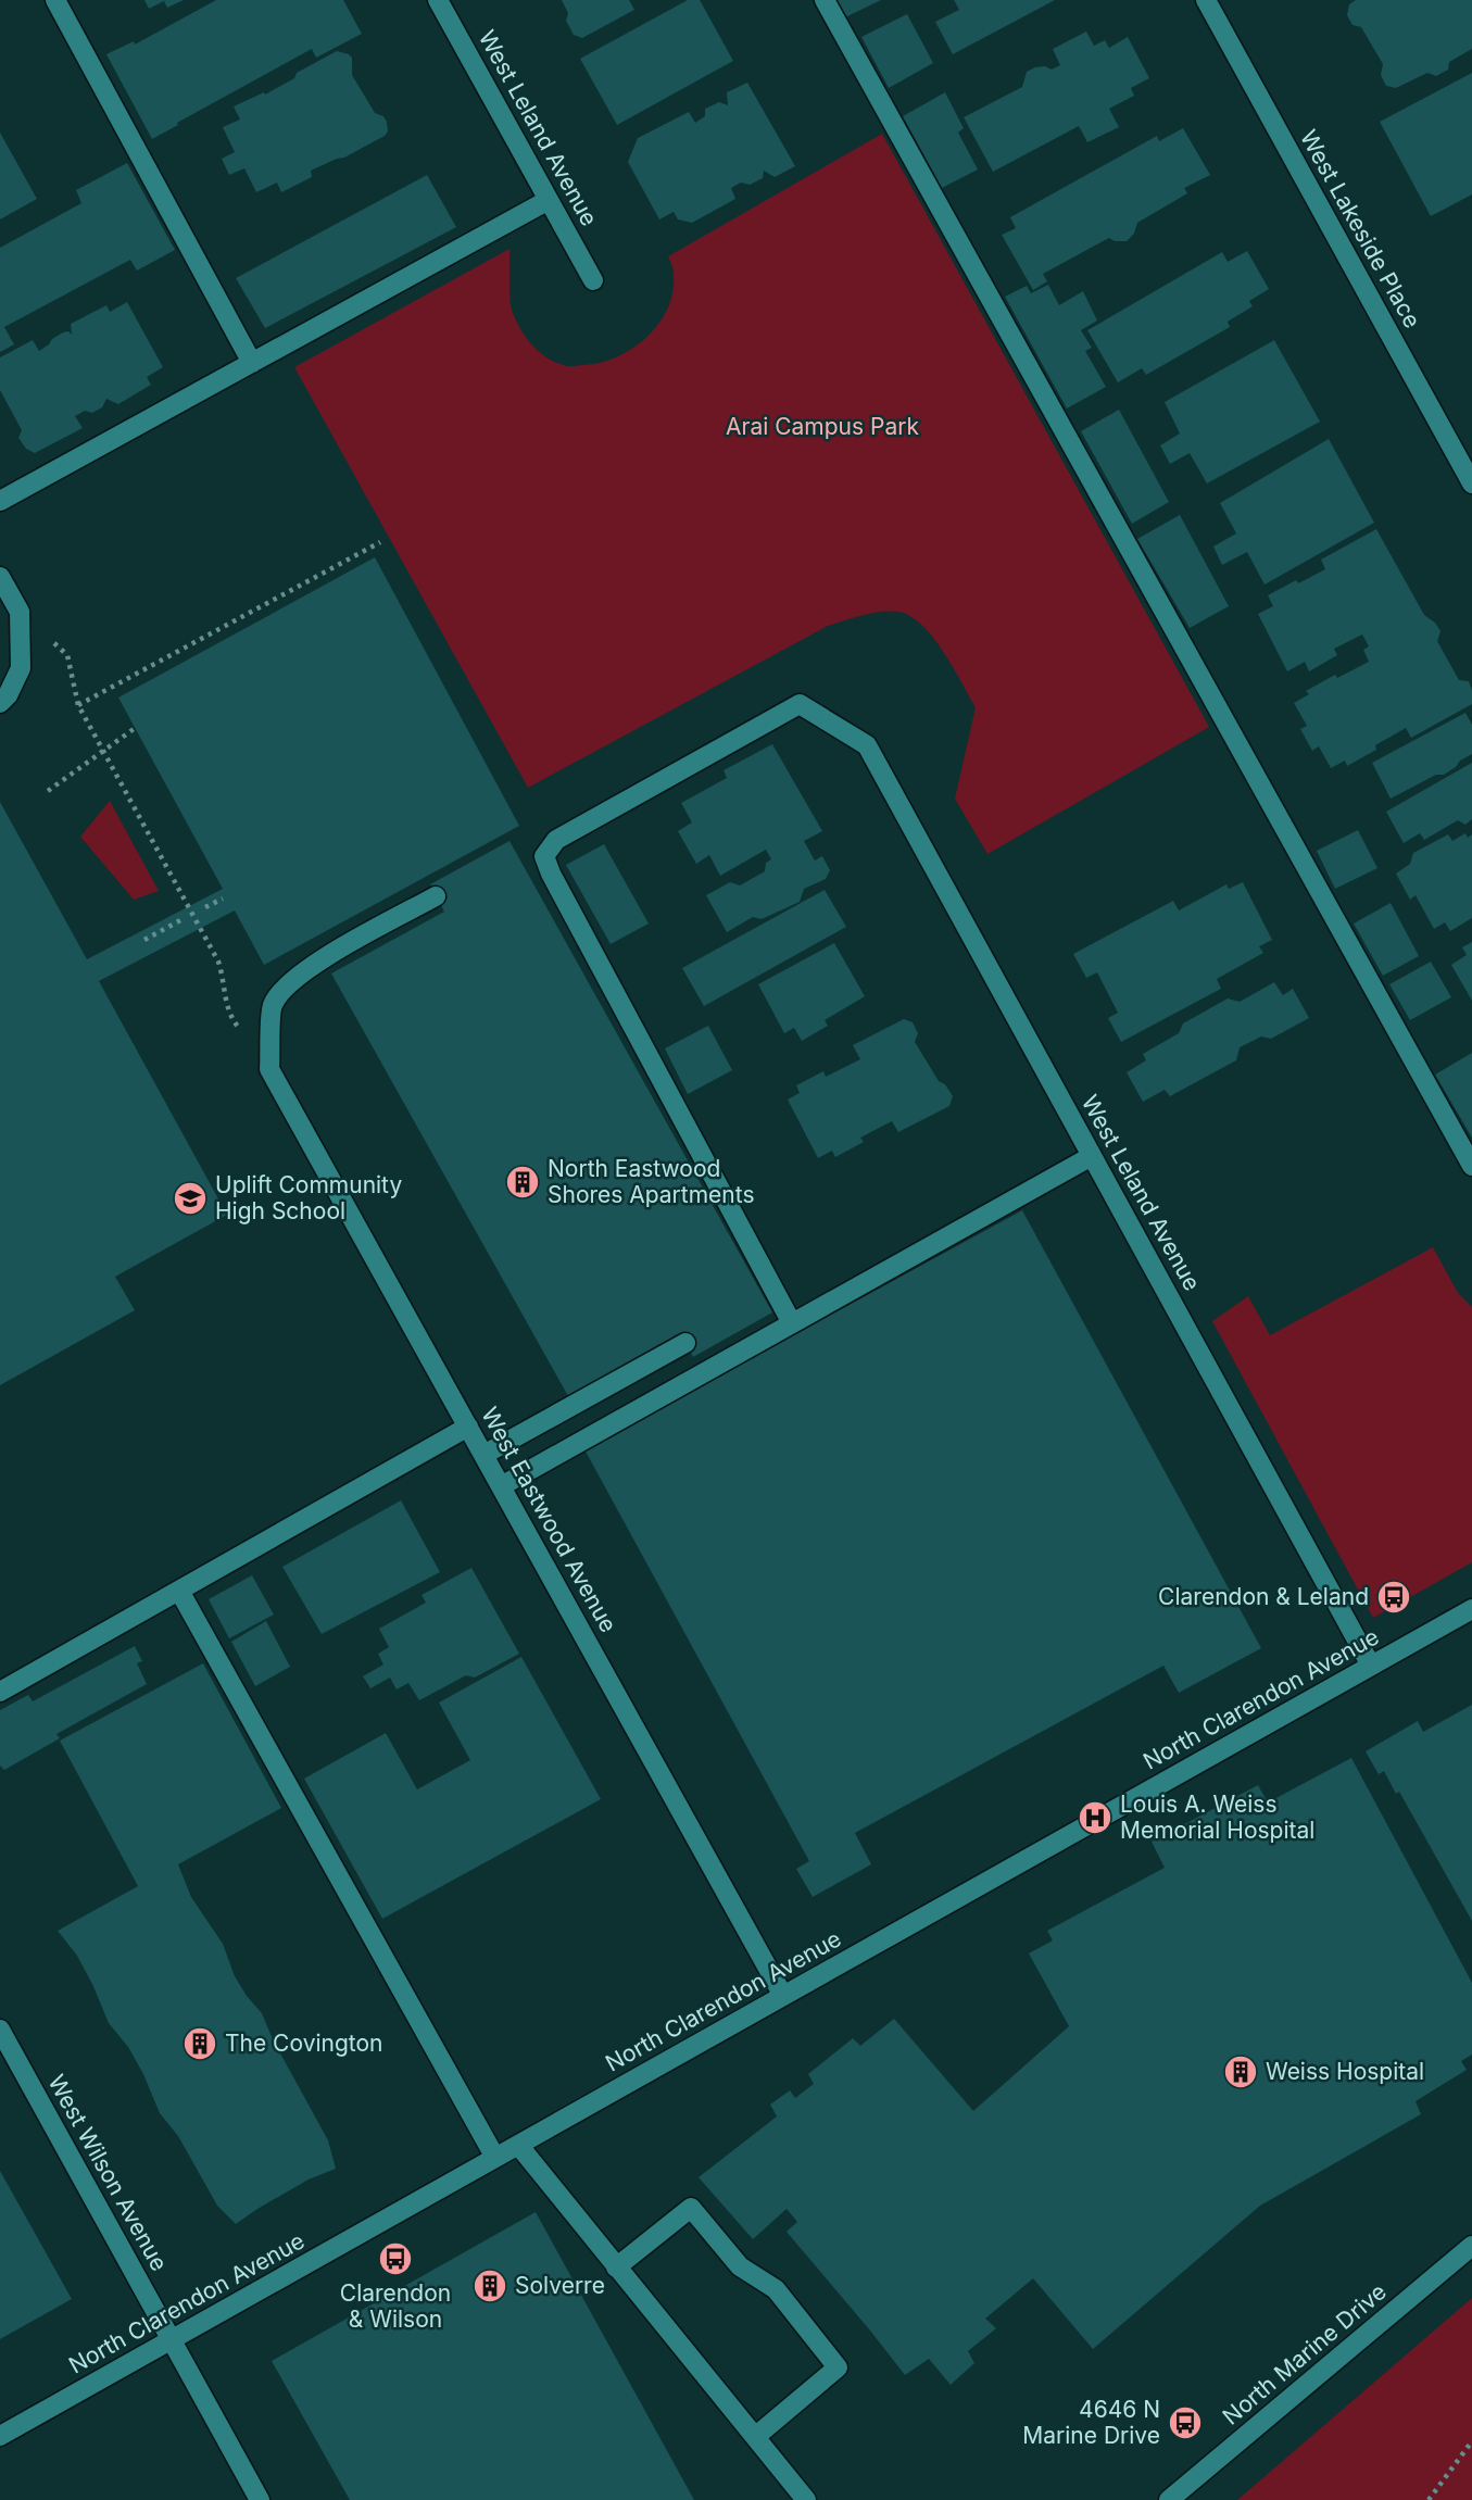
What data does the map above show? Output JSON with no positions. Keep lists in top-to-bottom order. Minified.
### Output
{"streets":{"street":["West Leland Avenue","West Lakeside Place","West Eastwood Avenue","North Clarendon Avenue","West Wilson Avenue","North Marine Drive"]},"crossings":[["West Leland Avenue","North Clarendon Avenue"],["West Eastwood Avenue","North Clarendon Avenue"],["North Clarendon Avenue","West Wilson Avenue"]],"parks":["Arai Campus Park"],"places":{"building":["North Eastwood Shores Apartments","The Covington","Weiss Hospital","Solverre"],"school or university":["Uplift Community High School"],"bus stop":["Clarendon & Leland","Clarendon & Wilson","4646 N Marine Drive"],"hospital":["Louis A. Weiss Memorial Hospital"]}}
